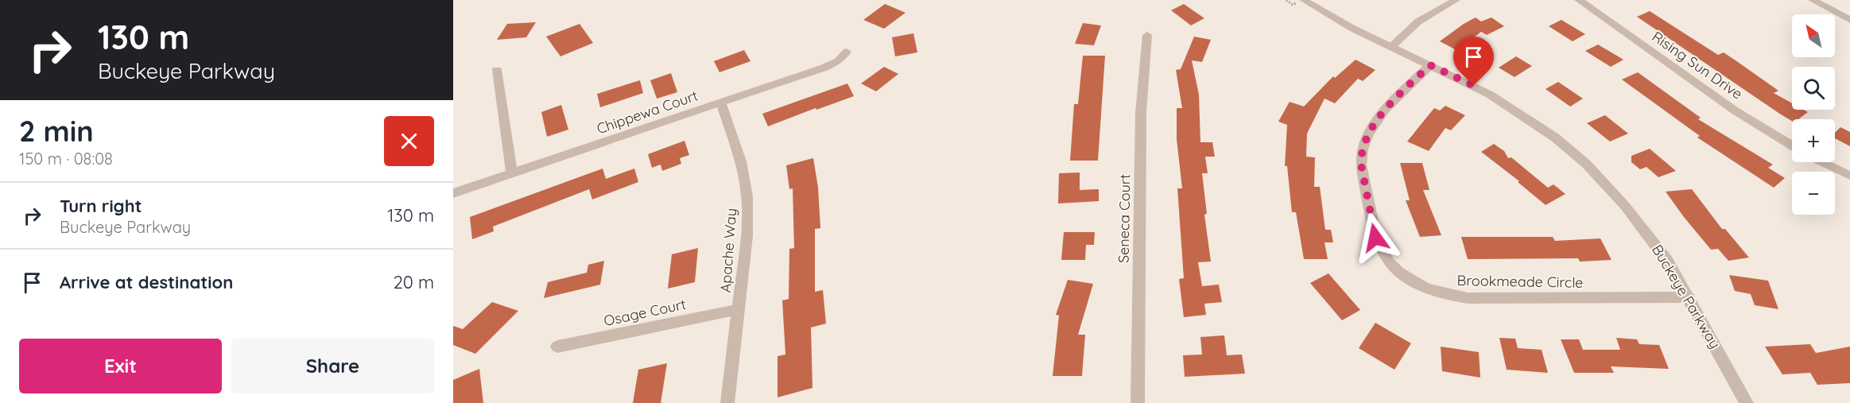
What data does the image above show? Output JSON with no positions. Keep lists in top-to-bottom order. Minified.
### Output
{"streets":{"street":["Rising Sun Drive","Chippewa Court","Seneca Court","Apache Way","Brookmeade Circle","Buckeye Parkway","Osage Court"]},"crossings":[["Chippewa Court","Apache Way"],["Apache Way","Osage Court"],["Brookmeade Circle","Buckeye Parkway"]],"north":"top left","page":{"turn":["130 m","Buckeye Parkway"],"map_buttons":["+","−"],"heading":["2 min","150 m · 08:08"],"list":[{"name":"Turn right","note":"Buckeye Parkway","value":"130 m"},{"name":"Arrive at destination","value":"20 m"}],"buttons":["Exit","Share"]}}
